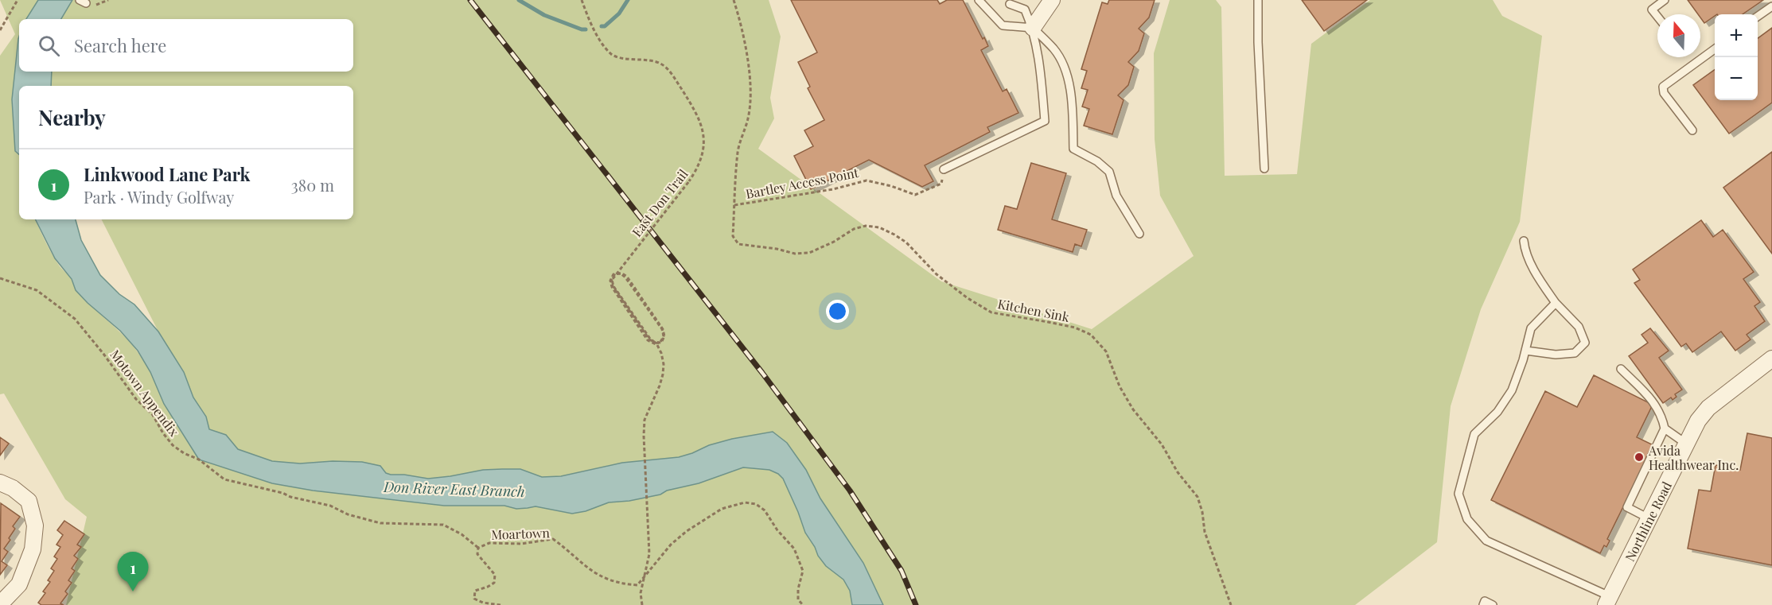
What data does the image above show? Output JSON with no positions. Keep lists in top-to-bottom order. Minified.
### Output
{"streets":{"street":["Northline Road"],"path":["Bartley Access Point","East Don Trail","Kitchen Sink","Motown Appendix","Moartown"]},"crossings":[["Bartley Access Point","Kitchen Sink"],["East Don Trail","Moartown"],["Motown Appendix","Moartown"]],"water":["Don River East Branch"],"places":["Avida Healthwear Inc."],"north":"top","page":{"map_buttons":["+","−"],"search":"Search here","heading":"Nearby","list":[{"mark":"1","name":"Linkwood Lane Park","note":"Park · Windy Golfway","value":"380 m"}],"pins":"1"}}
